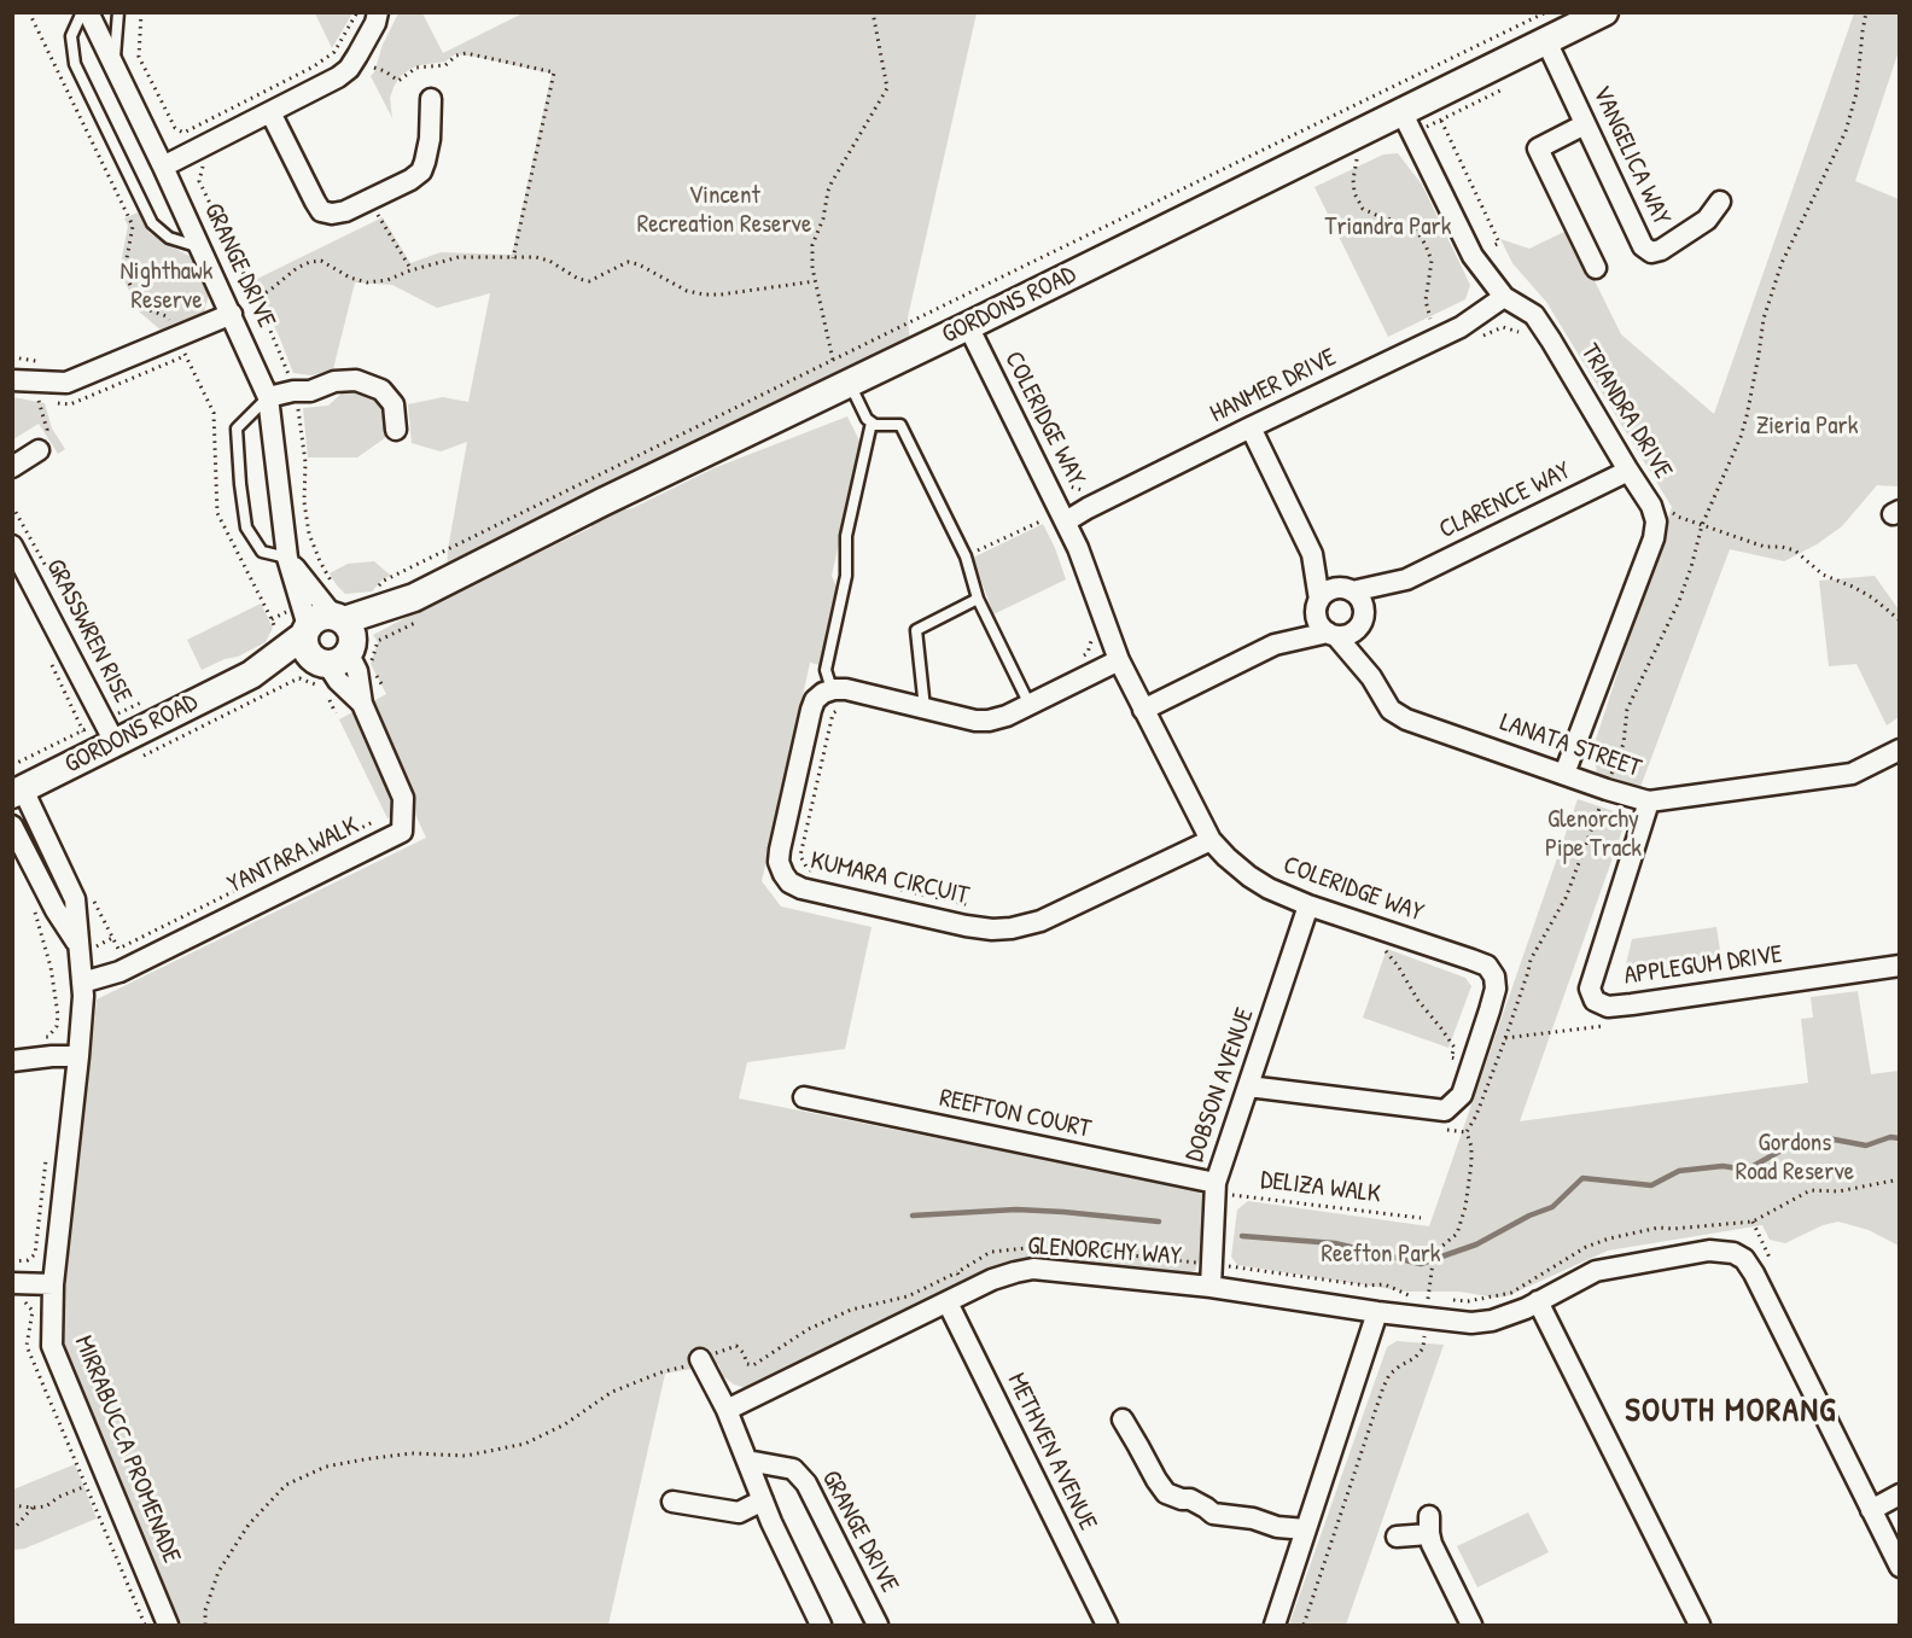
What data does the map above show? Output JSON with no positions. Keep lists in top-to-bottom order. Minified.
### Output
{"streets":{"street":["VANGELICA WAY","GRANGE DRIVE","GORDONS ROAD","HANMER DRIVE","TRIANDRA DRIVE","COLERIDGE WAY","CLARENCE WAY","GRASSWREN RISE","LANATA STREET","YANTARA WALK","KUMARA CIRCUIT","APPLEGUM DRIVE","DOBSON AVENUE","REEFTON COURT","GLENORCHY WAY","MIRRABUCCA PROMENADE","METHVEN AVENUE"],"path":["DELIZA WALK"]},"crossings":[["VANGELICA WAY","GORDONS ROAD"],["GRANGE DRIVE","GORDONS ROAD"],["GRANGE DRIVE","YANTARA WALK"],["GORDONS ROAD","TRIANDRA DRIVE"],["GORDONS ROAD","COLERIDGE WAY"],["GORDONS ROAD","GRASSWREN RISE"],["GORDONS ROAD","YANTARA WALK"],["GORDONS ROAD","MIRRABUCCA PROMENADE"],["HANMER DRIVE","TRIANDRA DRIVE"],["HANMER DRIVE","COLERIDGE WAY"],["TRIANDRA DRIVE","CLARENCE WAY"],["TRIANDRA DRIVE","LANATA STREET"],["COLERIDGE WAY","KUMARA CIRCUIT"],["COLERIDGE WAY","DOBSON AVENUE"],["CLARENCE WAY","LANATA STREET"],["LANATA STREET","APPLEGUM DRIVE"],["YANTARA WALK","MIRRABUCCA PROMENADE"],["DOBSON AVENUE","REEFTON COURT"],["DOBSON AVENUE","DELIZA WALK"],["DOBSON AVENUE","GLENORCHY WAY"],["REEFTON COURT","DELIZA WALK"],["GLENORCHY WAY","METHVEN AVENUE"]],"districts":["SOUTH MORANG"],"parks":["Vincent Recreation Reserve","Triandra Park","Nighthawk Reserve","Zieria Park","Glenorchy Pipe Track","Gordons Road Reserve","Reefton Park"]}
